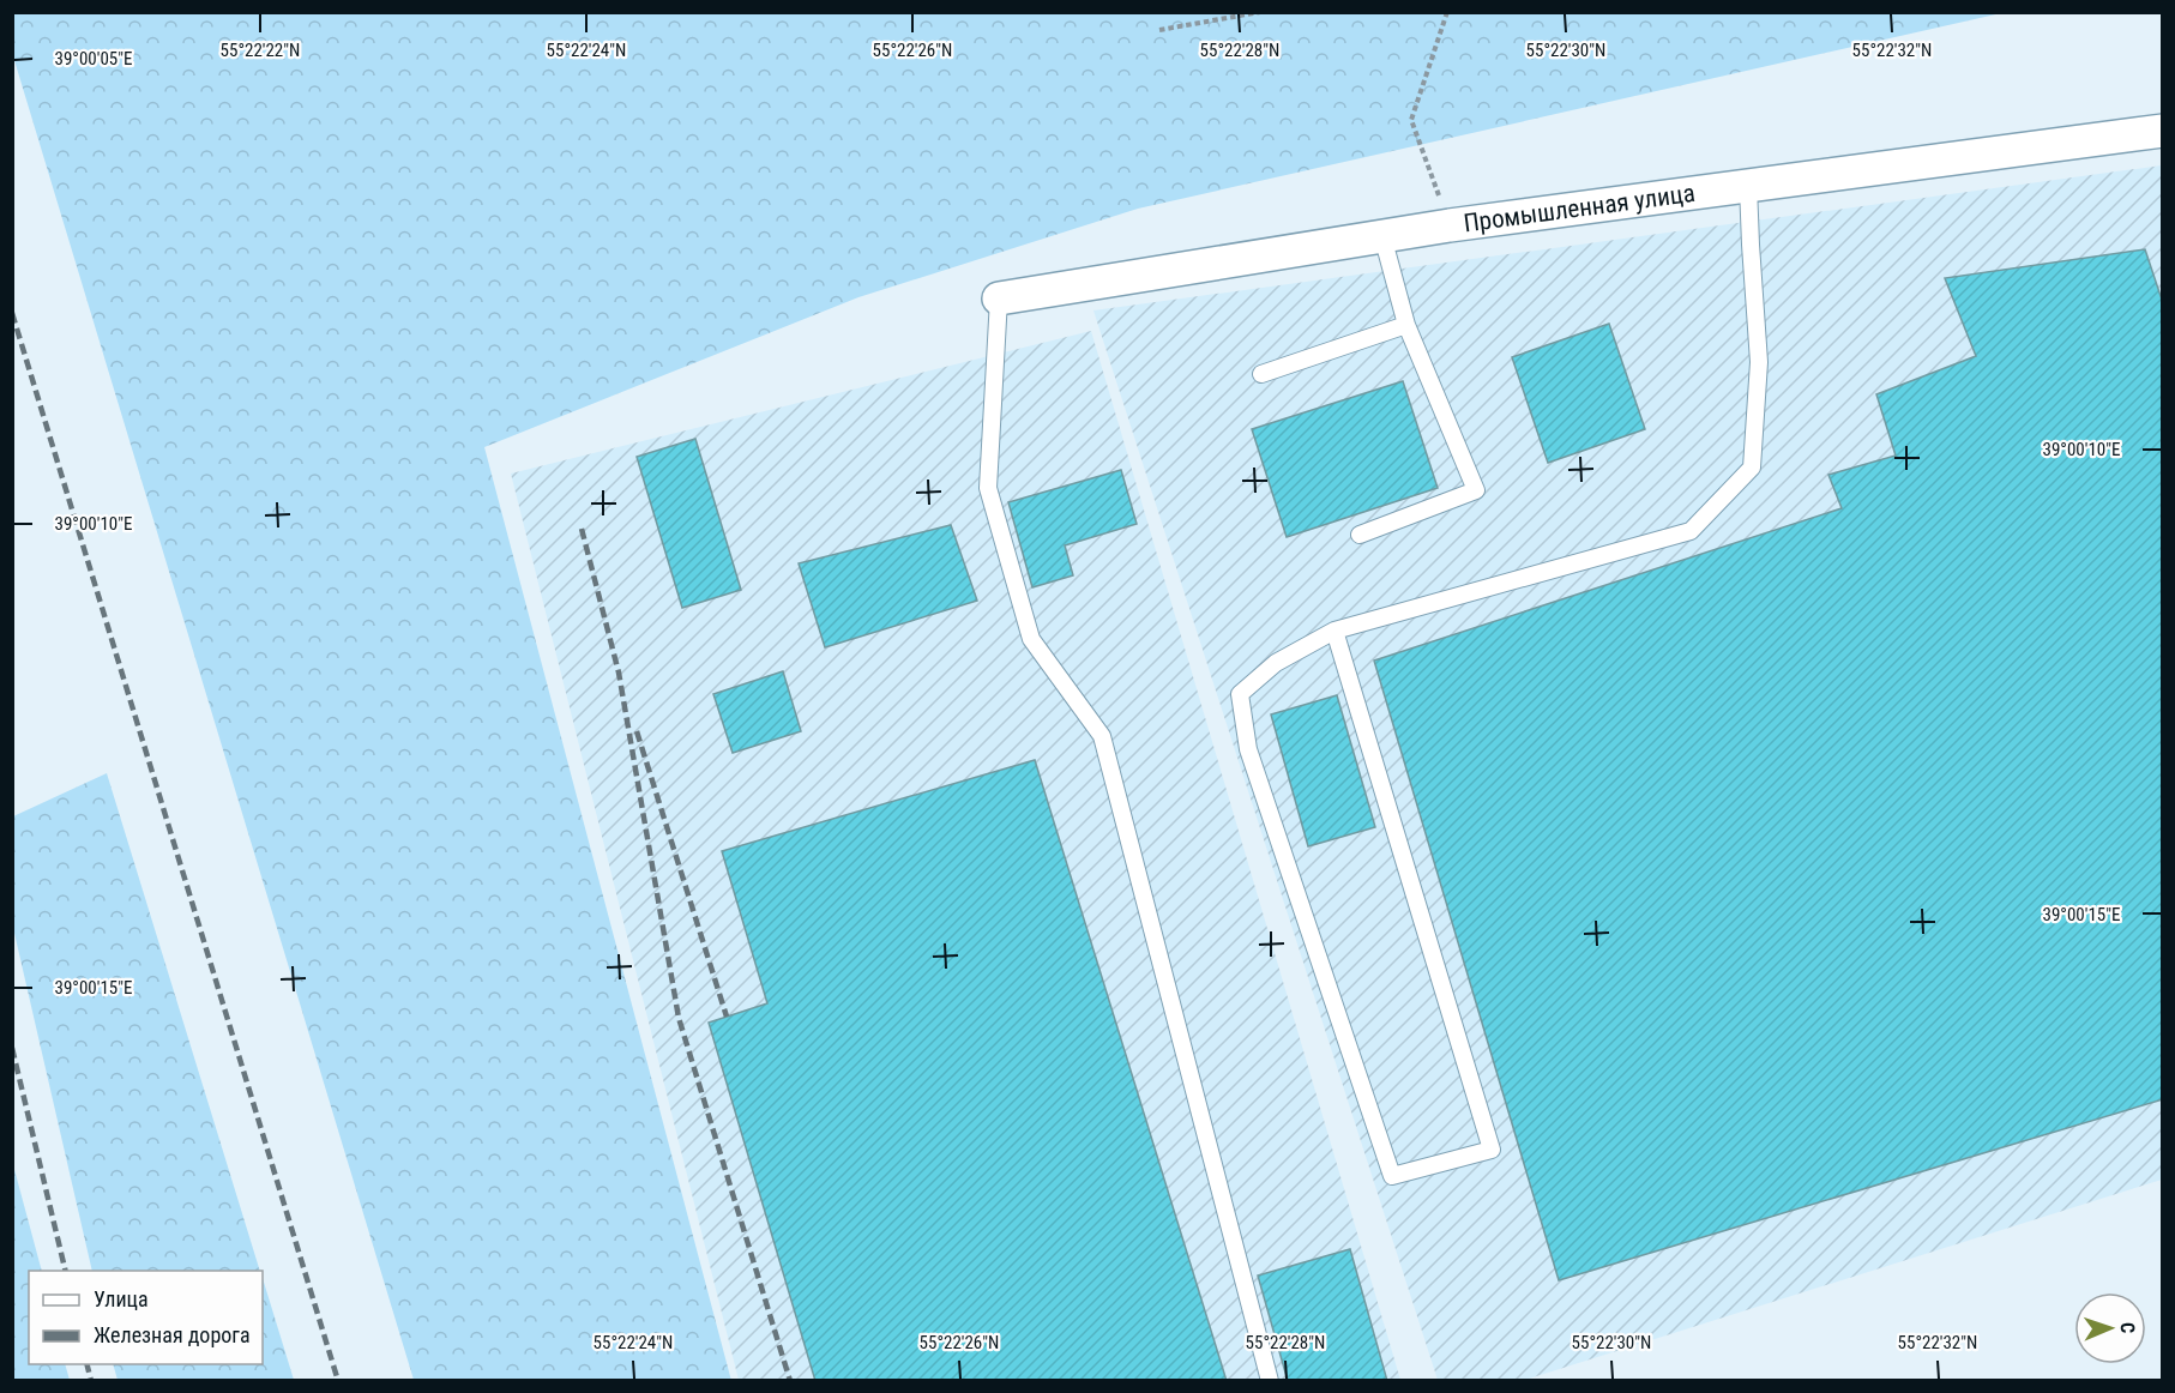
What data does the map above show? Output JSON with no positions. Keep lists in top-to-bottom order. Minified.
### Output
{"streets":{"street":["Промышленная улица"]},"legend":["Улица","Железная дорога"],"north":"right","coordinates":["55°22'22\"N","55°22'24\"N","55°22'26\"N","55°22'28\"N","55°22'30\"N","55°22'32\"N","39°00'05\"E","39°00'10\"E","39°00'15\"E"]}
